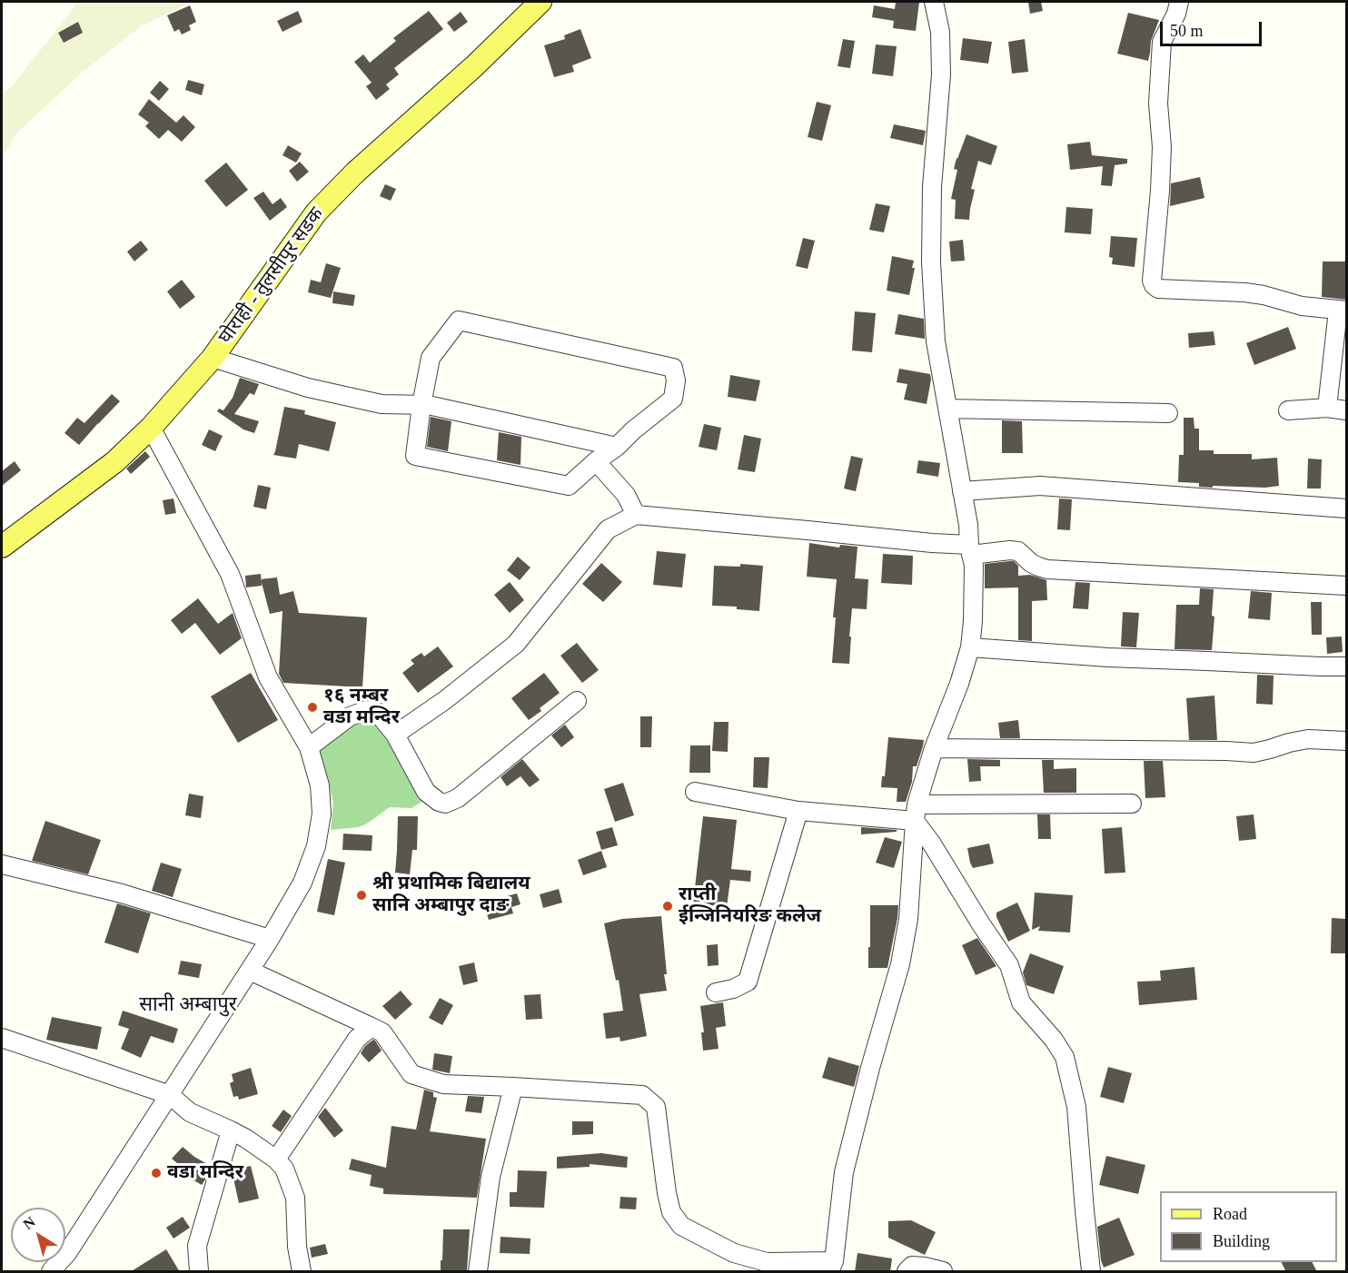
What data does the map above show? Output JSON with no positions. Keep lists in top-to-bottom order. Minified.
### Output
{"streets":{"main road":["घोराही - तुलसीपुर सडक"]},"districts":["सानी अम्बापुर"],"places":["१६ नम्बर वडा मन्दिर","श्री प्रथामिक बिद्यालय सानि अम्बापुर दाङ","राप्ती ईन्जिनियरिङ कलेज","वडा मन्दिर"],"legend":["Road","Building"],"scale_bar":"50 m","north":"top left"}
